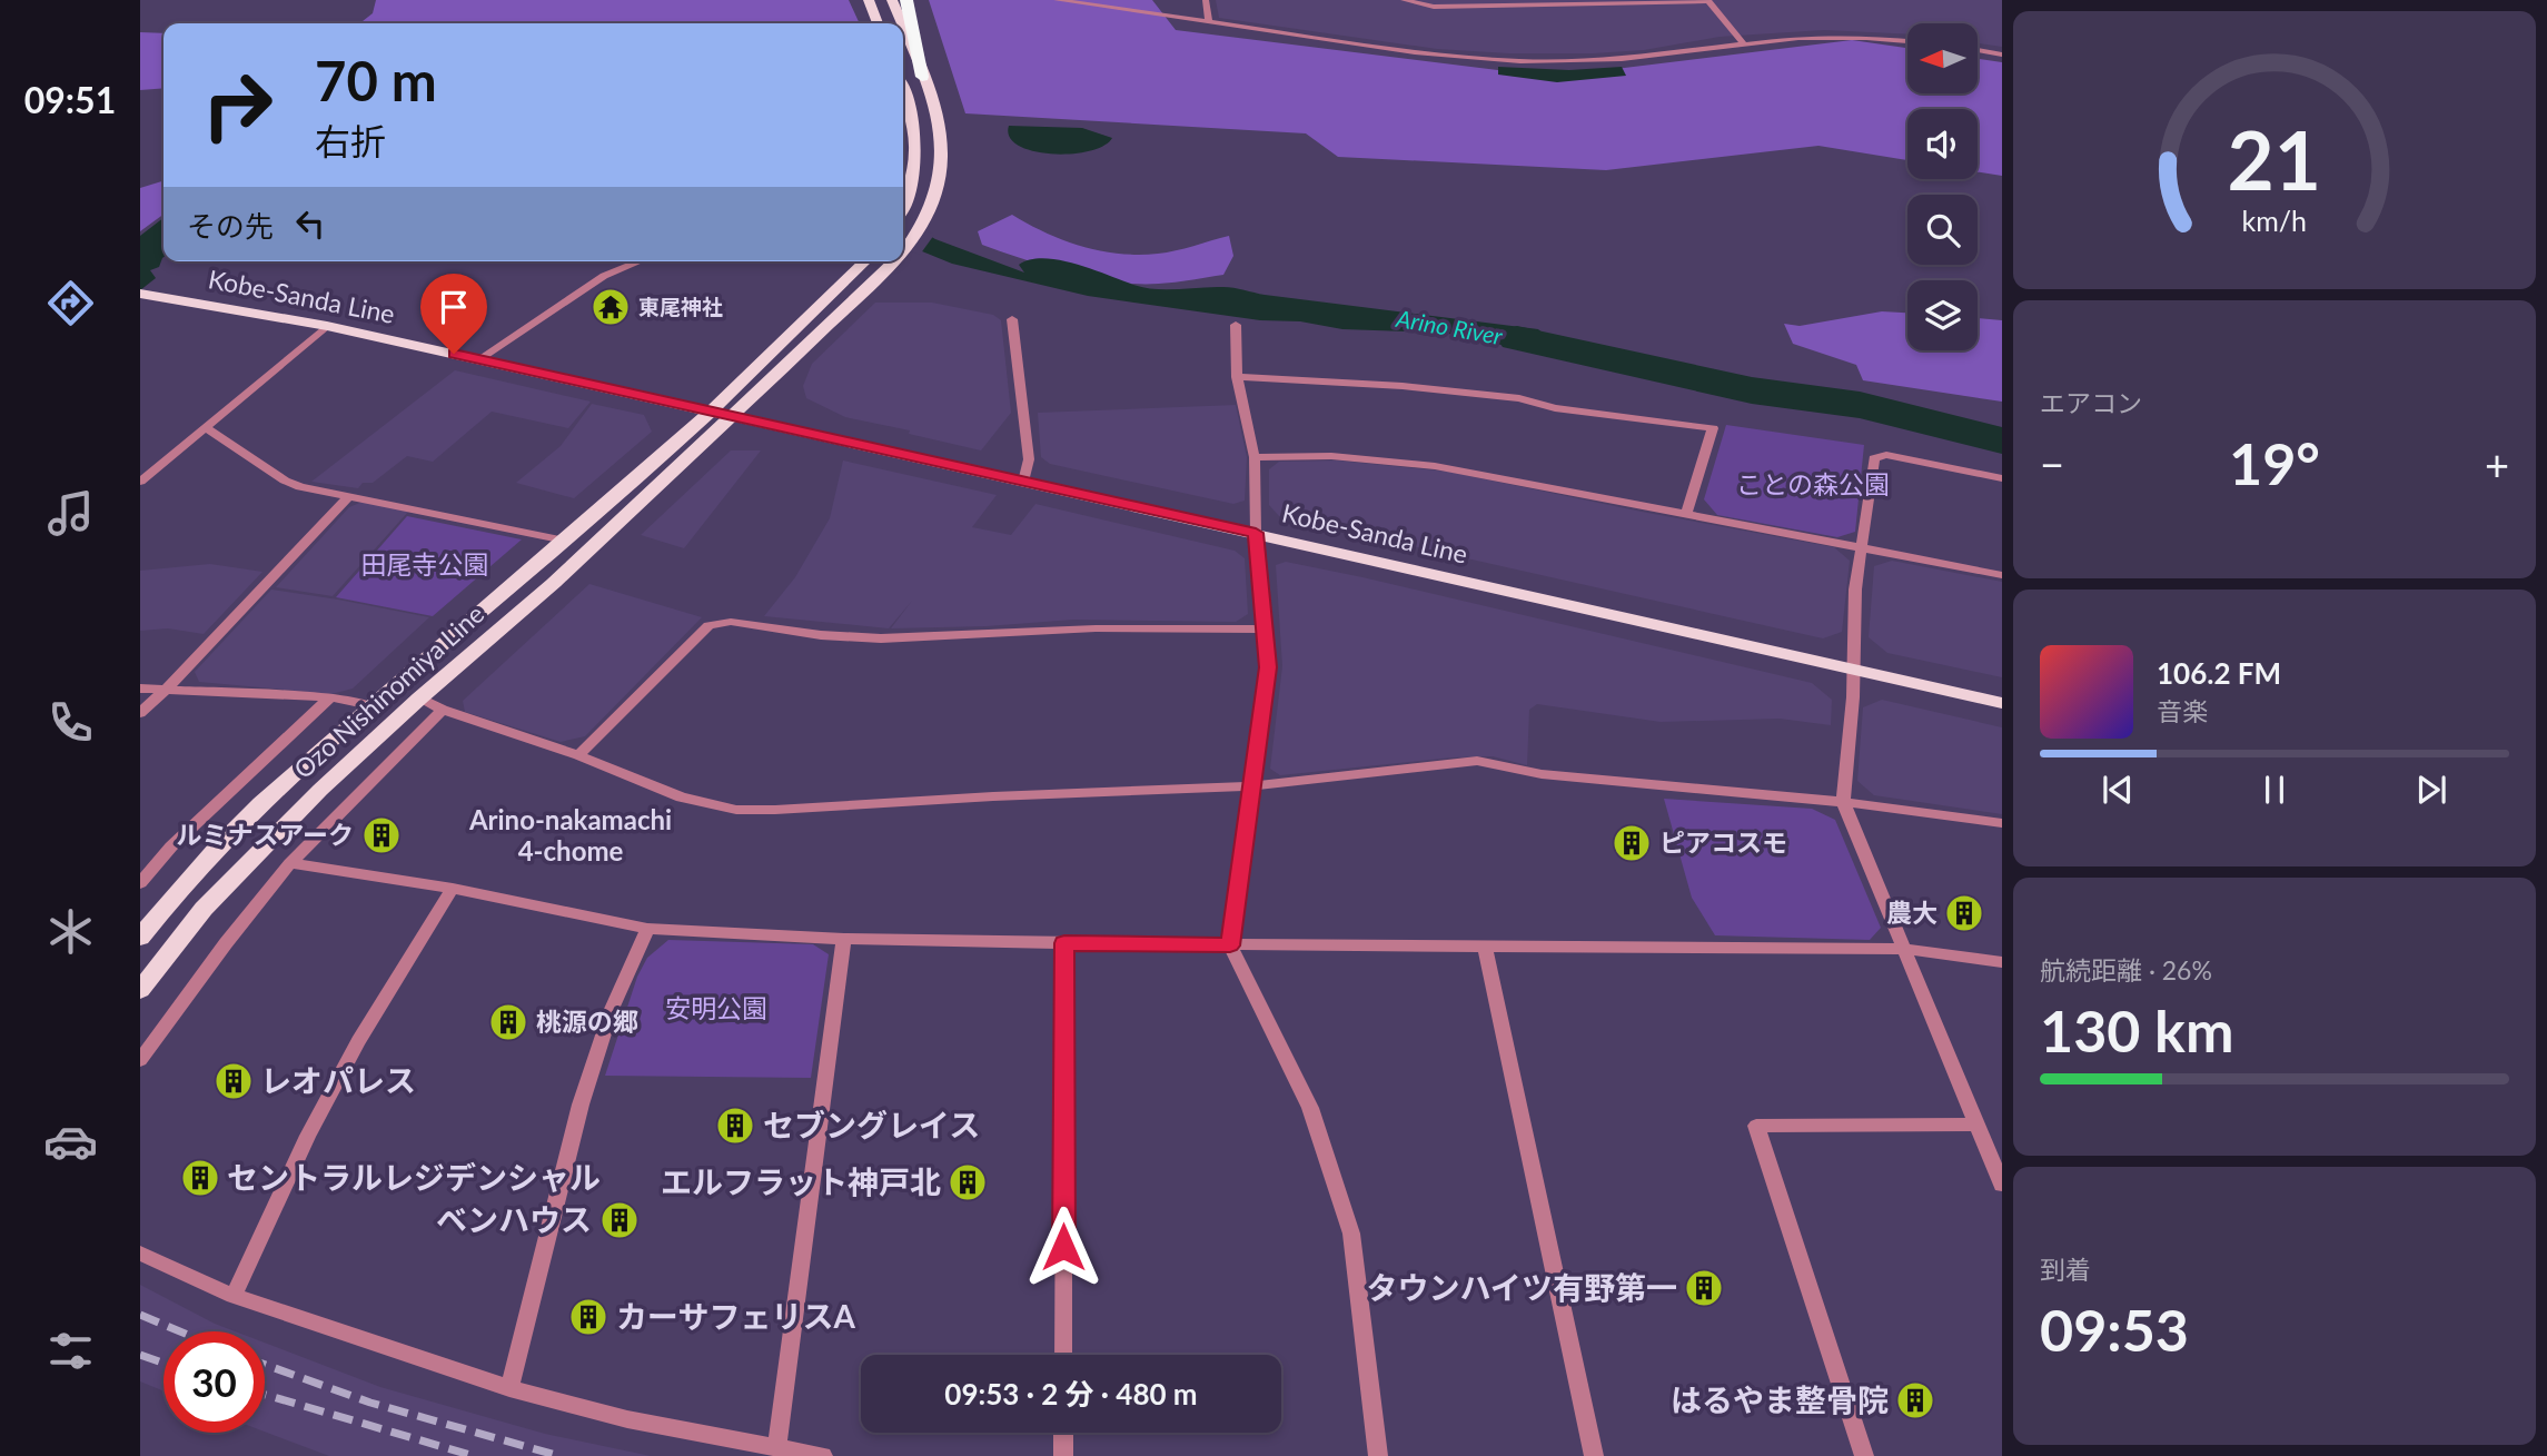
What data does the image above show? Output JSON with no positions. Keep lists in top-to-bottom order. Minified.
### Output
{"streets":{"main road":["Kobe-Sanda Line","Ozo Nishinomiya Line"]},"crossings":[["Kobe-Sanda Line","Ozo Nishinomiya Line"]],"districts":["Arino-nakamachi 4-chome"],"water":["Arino River"],"parks":["ことの森公園","田尾寺公園","安明公園"],"places":{"temple":["東尾神社"],"building":["ルミナスアーク","ピアコスモ","農大","桃源の郷","レオパレス","セブングレイス","セントラルレジデンシャル","エルフラット神戸北","ベンハウス","タウンハイツ有野第一","カーサフェリスA","はるやま整骨院"]},"north":"left","page":{"tabs":"09:51","turn":["70 m","右折"],"then":"その先","tile":["エアコン",["航続距離 · 26%","130 km"],["到着","09:53"]],"heat":["−","19°","+"],"song":["106.2 FM","音楽"],"limit":"30","trip":"09:53 · 2 分 · 480 m","gauge":["21","km/h"]}}
